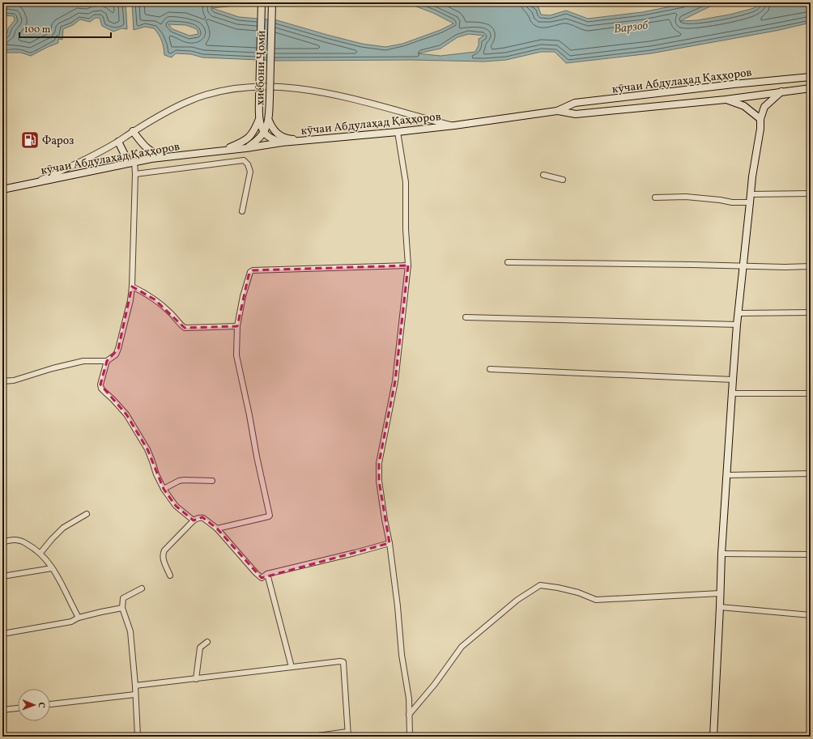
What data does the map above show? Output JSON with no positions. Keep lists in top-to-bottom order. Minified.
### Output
{"streets":{"main road":["хиёбони Ҷомӣ","кӯчаи Абдулаҳад Қаҳҳоров"]},"crossings":[["хиёбони Ҷомӣ","кӯчаи Абдулаҳад Қаҳҳоров"]],"water":["Варзоб"],"places":{"fuel station":["Фароз"]},"scale_bar":"100 m","north":"right"}
